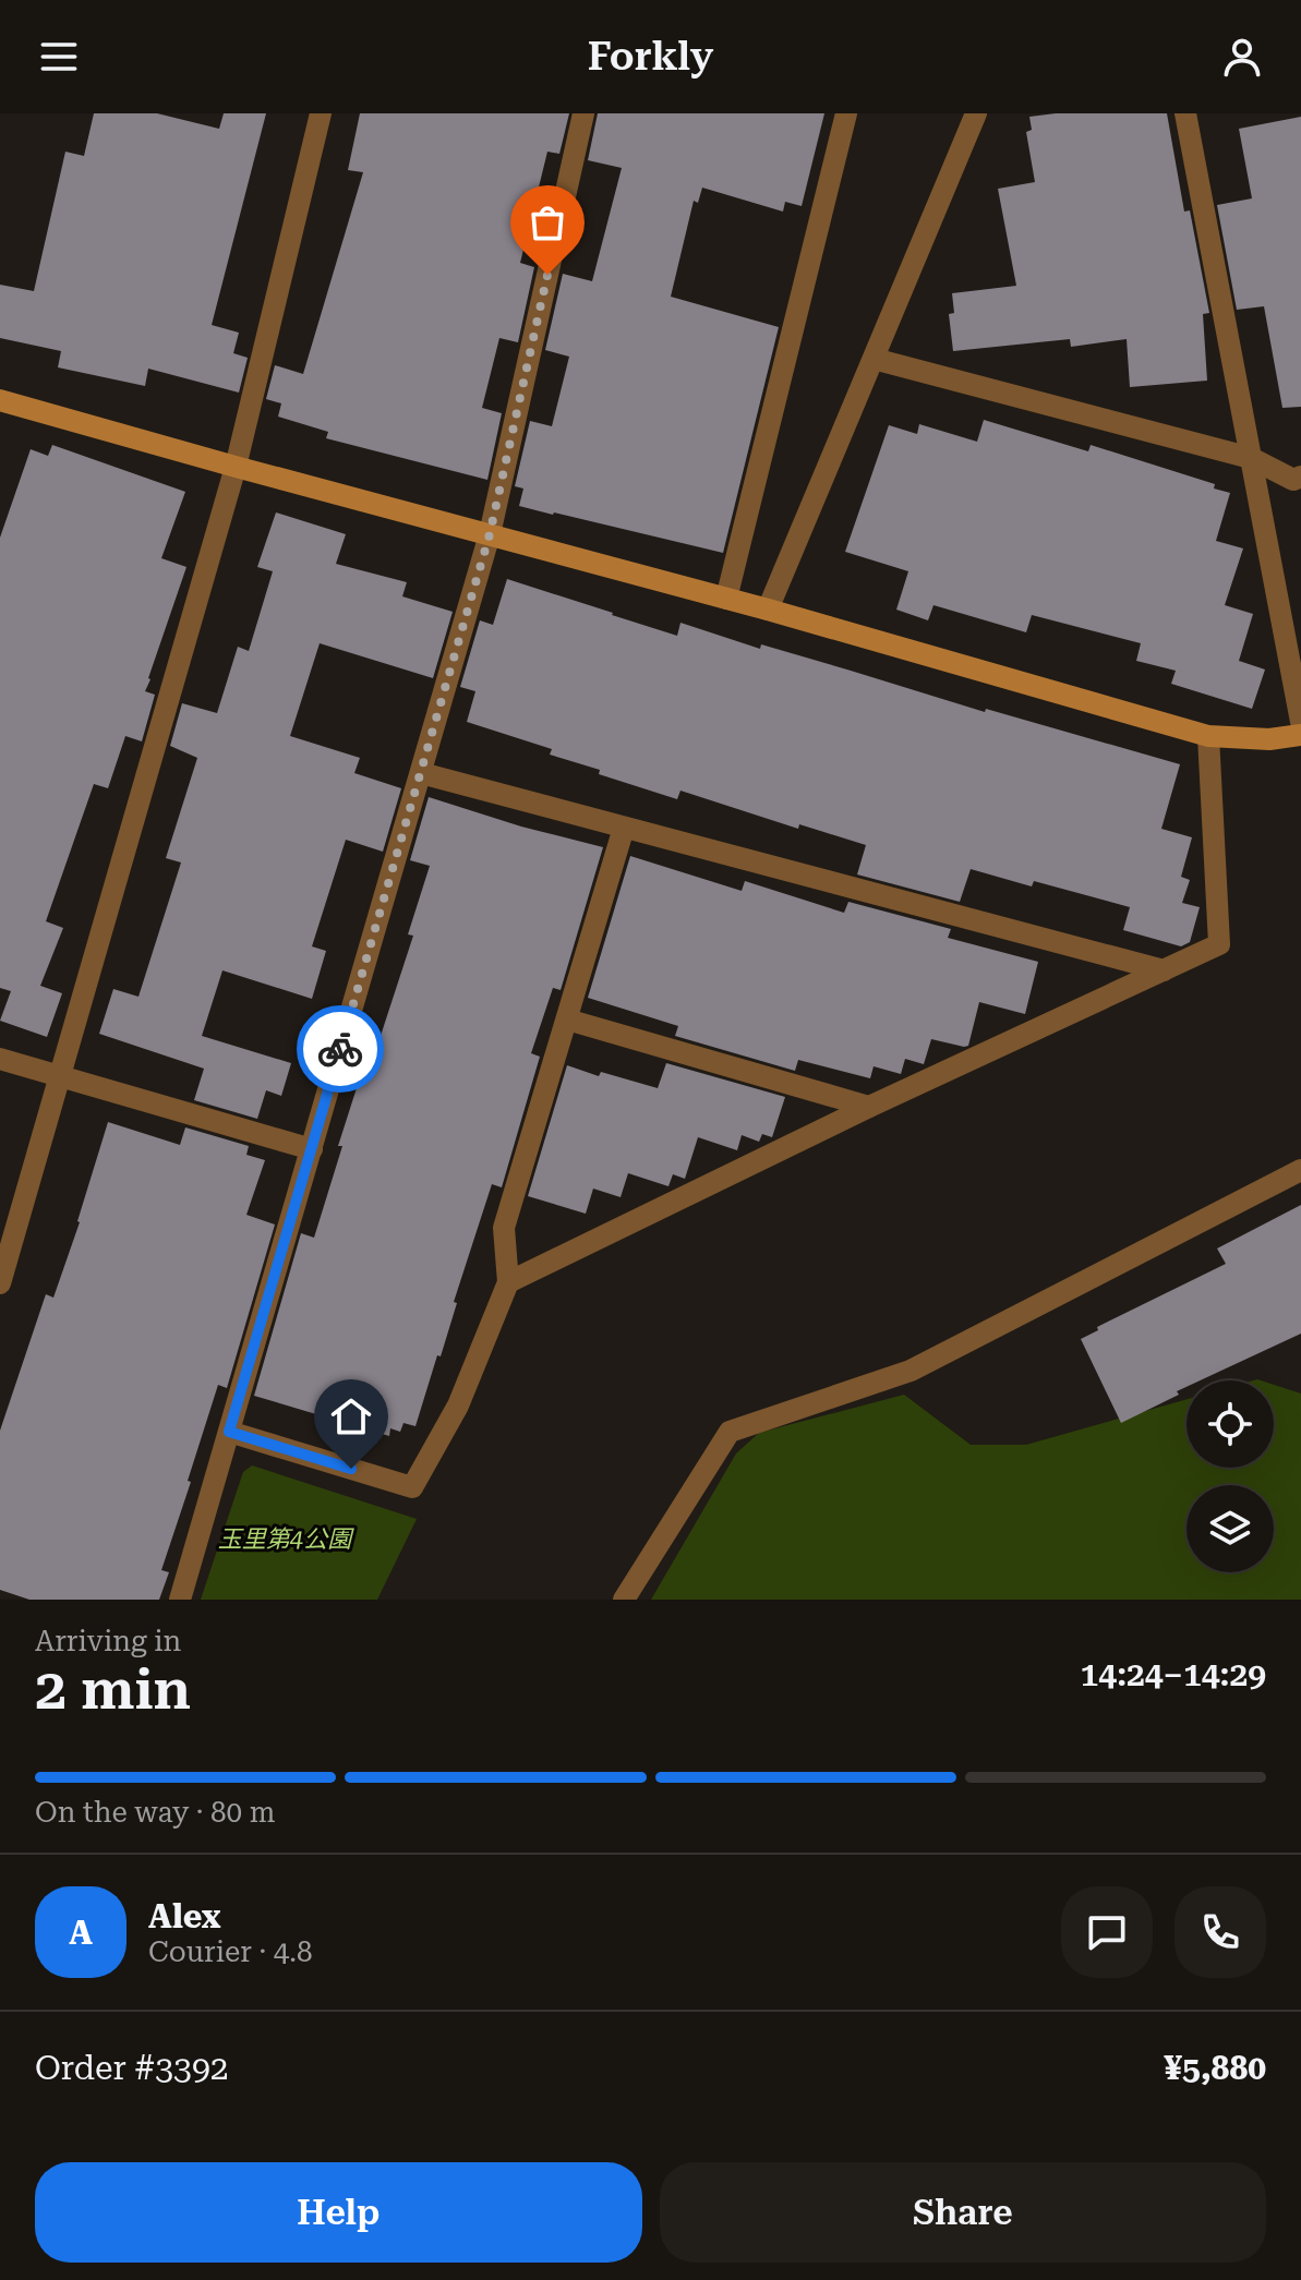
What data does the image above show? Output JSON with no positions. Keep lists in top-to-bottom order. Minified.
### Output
{"parks":["玉里第4公園"],"page":{"header":"Forkly","heading":["2 min","Arriving in","14:24–14:29"],"panel":["Alex","Courier · 4.8","Order #3392","¥5,880"],"bar":"On the way · 80 m","round":"A","buttons":["Help","Share"]}}
